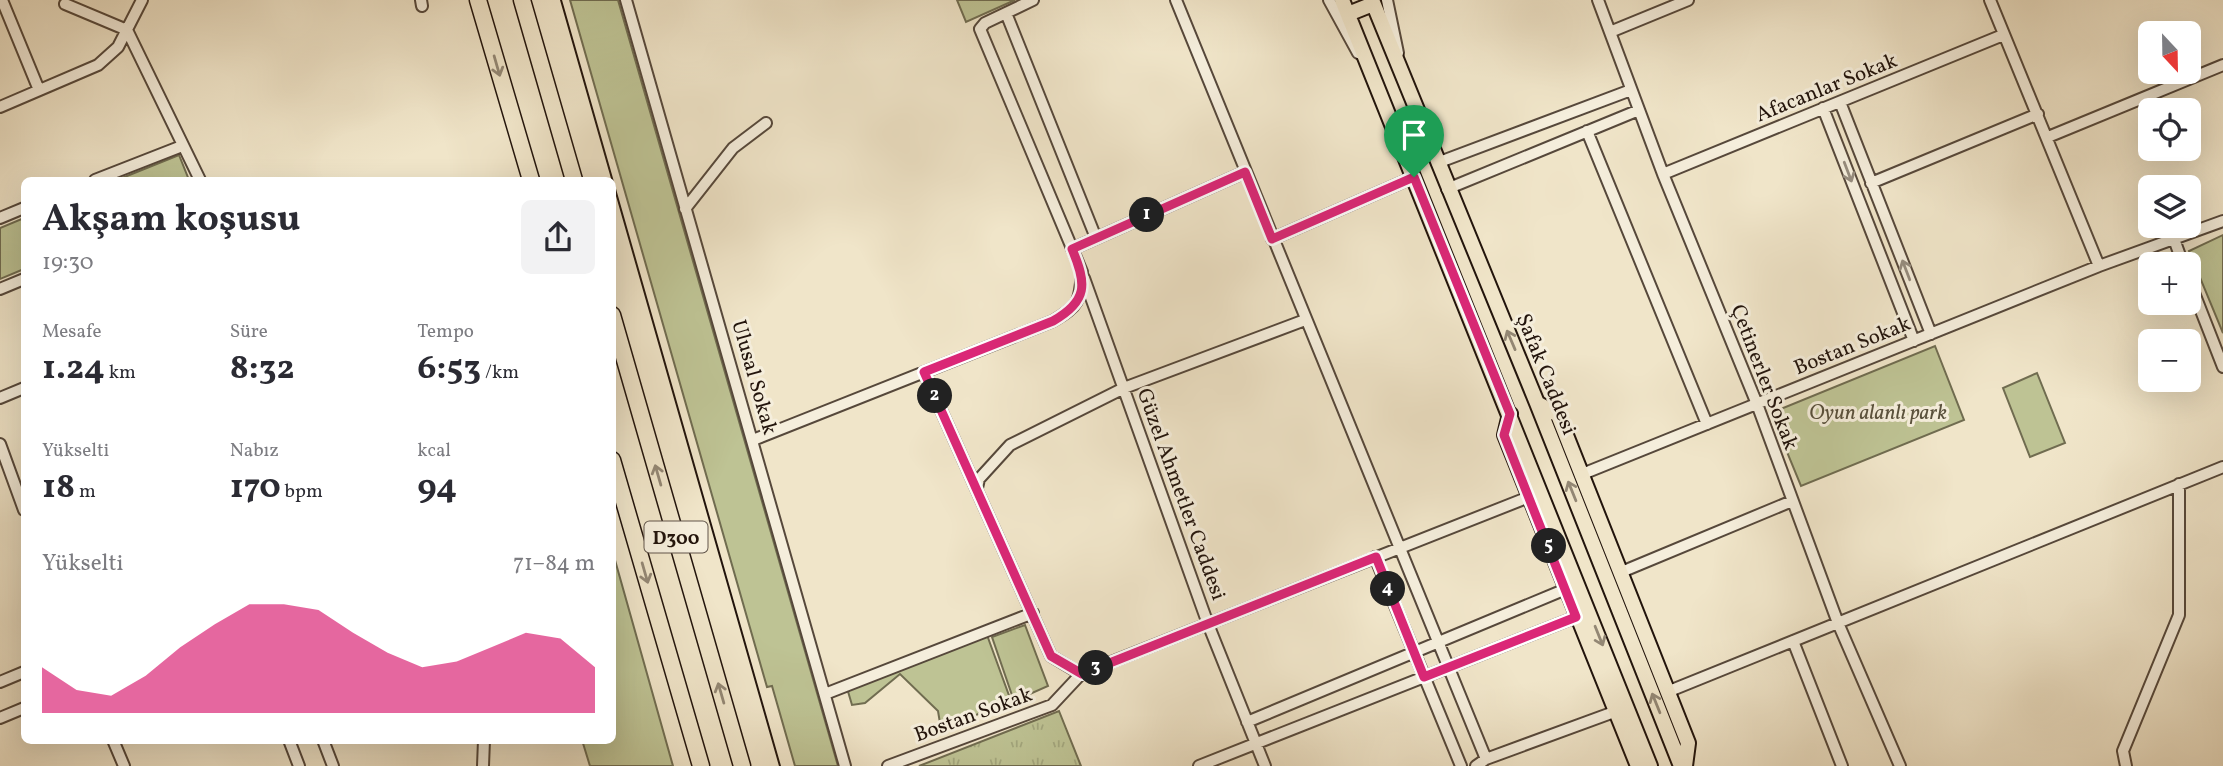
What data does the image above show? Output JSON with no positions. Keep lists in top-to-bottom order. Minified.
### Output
{"streets":{"highway":["D300"],"main road":["Şafak Caddesi"],"street":["Afacanlar Sokak","Bostan Sokak","Ulusal Sokak","Çetinerler Sokak","Güzel Ahmetler Caddesi"]},"crossings":[["Afacanlar Sokak","Çetinerler Sokak"],["Bostan Sokak","Çetinerler Sokak"],["Bostan Sokak","Güzel Ahmetler Caddesi"]],"parks":["Oyun alanlı park"],"north":"bottom","page":{"map_buttons":["+","−"],"heading":["Akşam koşusu","19:30"],"pins":["1","2","5","4","3"],"stats":[["Mesafe","1.24 km"],["Süre","8:32"],["Tempo","6:53 /km"],["Yükselti","18 m"],["Nabız","170 bpm"],["kcal","94"]],"chart":["Yükselti","71–84 m"]}}
